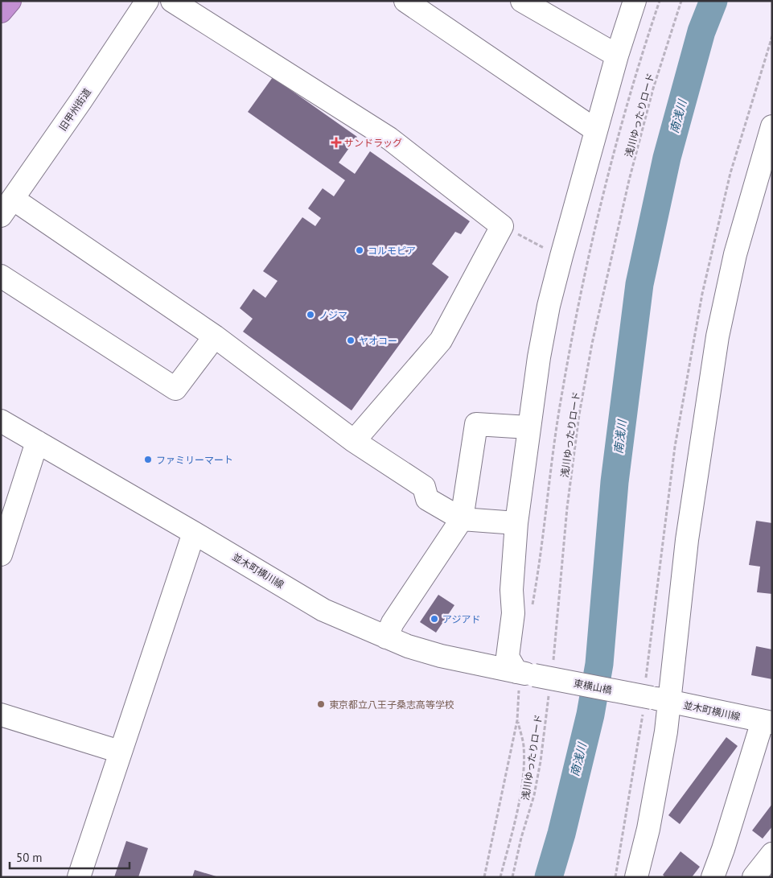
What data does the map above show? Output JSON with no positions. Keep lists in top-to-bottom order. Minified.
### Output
{"streets":{"street":["旧甲州街道","並木町横川線","東横山橋"],"path":["浅川ゆったりロード"]},"crossings":[["並木町横川線","東横山橋"]],"water":["南浅川"],"places":{"health":["サンドラッグ"],"other":["コルモピア","ノジマ","ヤオコー","ファミリーマート","アジアド","東京都立八王子桑志高等学校"]},"scale_bar":"50 m"}
